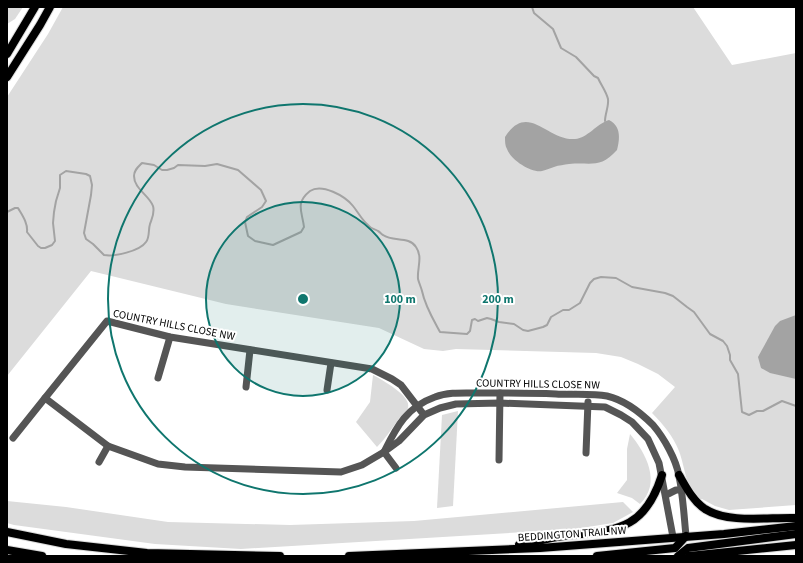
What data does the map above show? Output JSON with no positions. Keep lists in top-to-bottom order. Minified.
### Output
{"streets":{"main road":["BEDDINGTON TRAIL NW"],"street":["COUNTRY HILLS CLOSE NW"]},"crossings":[["COUNTRY HILLS CLOSE NW","BEDDINGTON TRAIL NW"]],"rings":["100 m","200 m"]}
